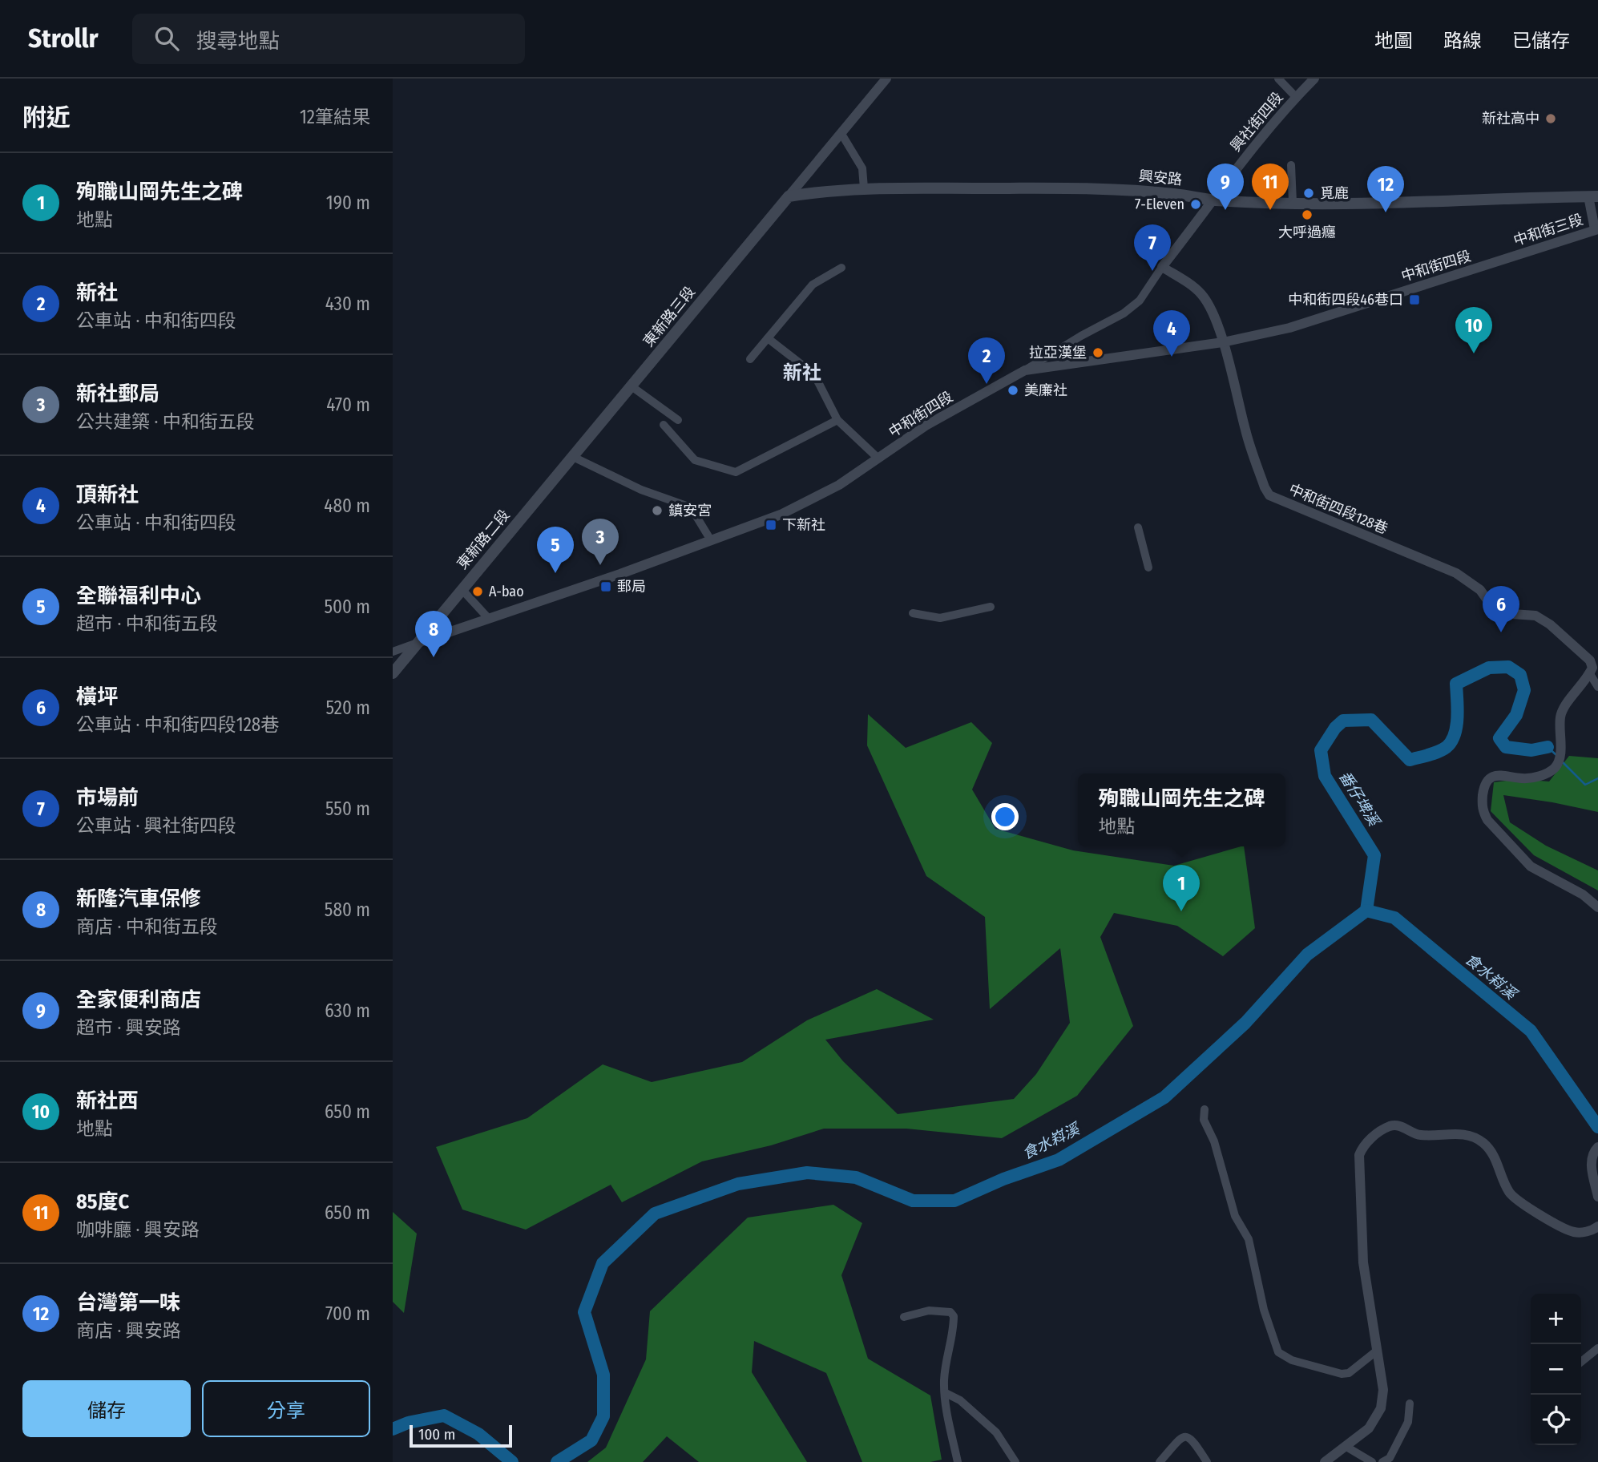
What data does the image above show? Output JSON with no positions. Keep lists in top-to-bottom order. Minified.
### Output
{"streets":{"main road":["興安路","東新路三段","東新路二段"],"street":["興社街四段","中和街三段","中和街四段","中和街四段128巷"]},"crossings":[["興社街四段","興安路"],["興社街四段","中和街四段"],["興安路","中和街三段"],["興安路","東新路三段"],["中和街三段","中和街四段"],["中和街四段","中和街四段128巷"],["中和街四段","東新路二段"],["東新路三段","東新路二段"]],"districts":["新社"],"water":["番仔埤溪","食水嵙溪"],"places":{"other":["新社高中","覓鹿","7-Eleven","大呼過癮","拉亞漢堡","美廉社","鎮安宮","A-bao"],"transit":["中和街四段46巷口","下新社","郵局"]},"scale_bar":"100 m","page":{"header":"Strollr","search":"搜尋地點","nav":["地圖","路線","已儲存"],"heading":["附近","12筆結果"],"list":[{"mark":"1","name":"殉職山岡先生之碑","note":"地點","value":"190 m"},{"mark":"2","name":"新社","note":"公車站 · 中和街四段","value":"430 m"},{"mark":"3","name":"新社郵局","note":"公共建築 · 中和街五段","value":"470 m"},{"mark":"4","name":"頂新社","note":"公車站 · 中和街四段","value":"480 m"},{"mark":"5","name":"全聯福利中心","note":"超市 · 中和街五段","value":"500 m"},{"mark":"6","name":"橫坪","note":"公車站 · 中和街四段128巷","value":"520 m"},{"mark":"7","name":"市場前","note":"公車站 · 興社街四段","value":"550 m"},{"mark":"8","name":"新隆汽車保修","note":"商店 · 中和街五段","value":"580 m"},{"mark":"9","name":"全家便利商店","note":"超市 · 興安路","value":"630 m"},{"mark":"10","name":"新社西","note":"地點","value":"650 m"},{"mark":"11","name":"85度C","note":"咖啡廳 · 興安路","value":"650 m"},{"mark":"12","name":"台灣第一味","note":"商店 · 興安路","value":"700 m"}],"pins":["9","11","12","7","10","4","2","3","5","6","8","1"],"popup":["殉職山岡先生之碑","地點"],"map_buttons":["+","−"],"buttons":["儲存","分享"],"scale":"100 m"}}
